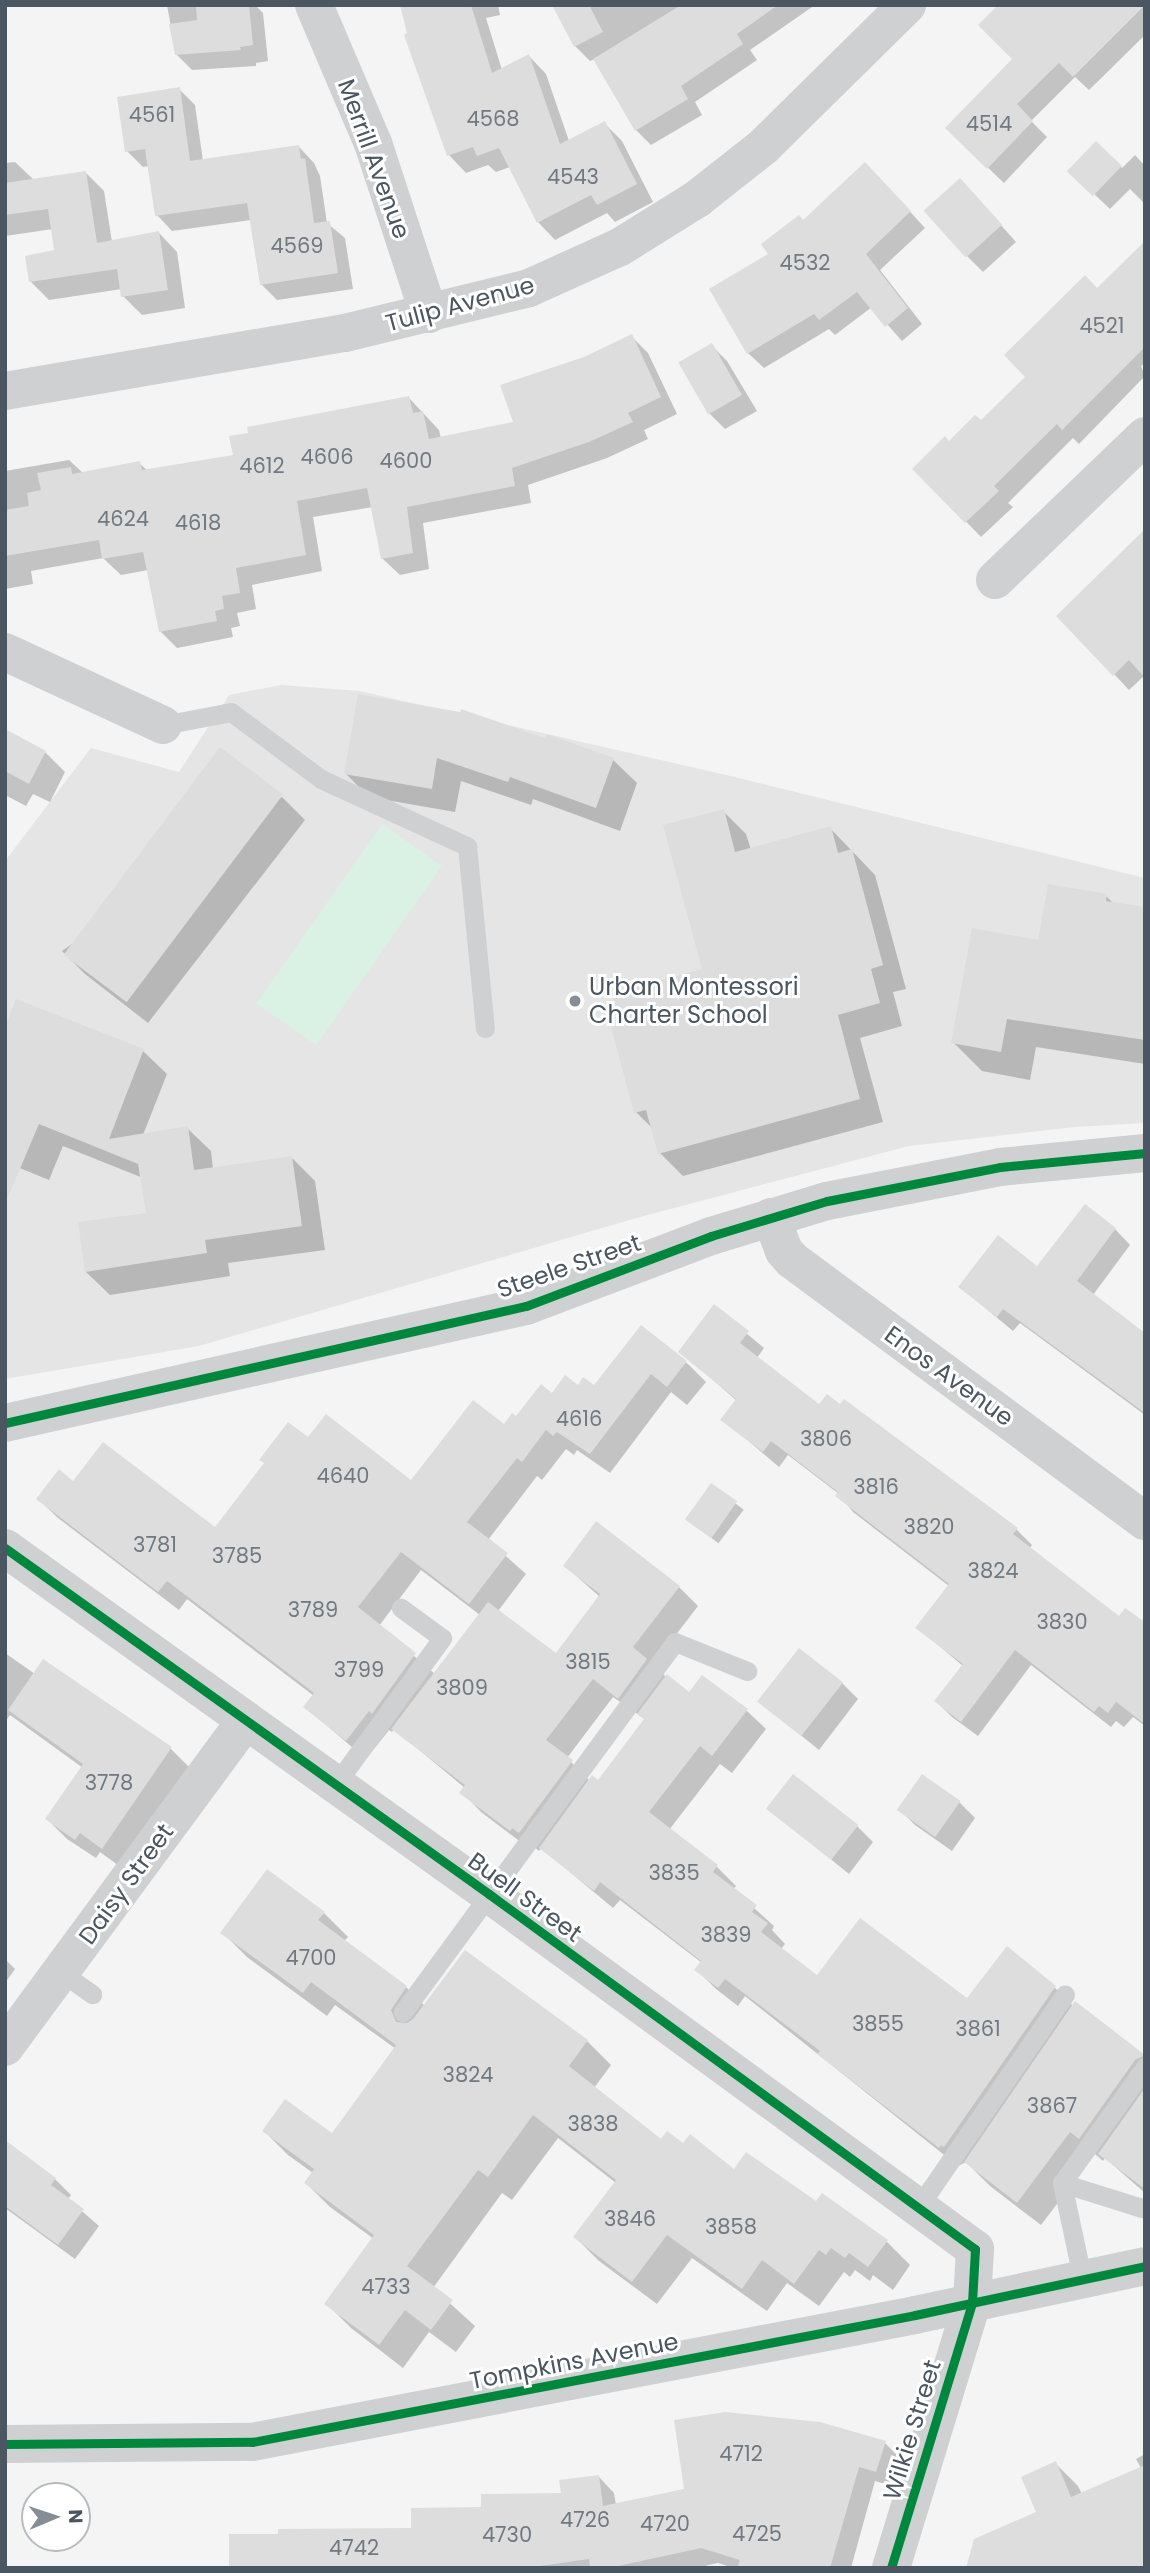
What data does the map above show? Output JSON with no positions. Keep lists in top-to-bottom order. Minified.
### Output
{"streets":{"street":["Merrill Avenue","Tulip Avenue","Steele Street","Enos Avenue","Daisy Street","Buell Street","Tompkins Avenue","Wilkie Street"]},"crossings":[["Merrill Avenue","Tulip Avenue"],["Steele Street","Enos Avenue"],["Daisy Street","Buell Street"],["Buell Street","Tompkins Avenue"],["Buell Street","Wilkie Street"],["Tompkins Avenue","Wilkie Street"]],"places":["Urban Montessori Charter School"],"house_numbers":["4561","4568","4514","4543","4569","4532","4521","4606","4600","4612","4624","4618","4616","3806","4640","3816","3820","3781","3785","3824","3789","3830","3815","3799","3809","3778","3835","3839","4700","3855","3861","3824","3867","3838","3846","3858","4733","4712","4726","4720","4725","4730","4742"],"north":"right"}
